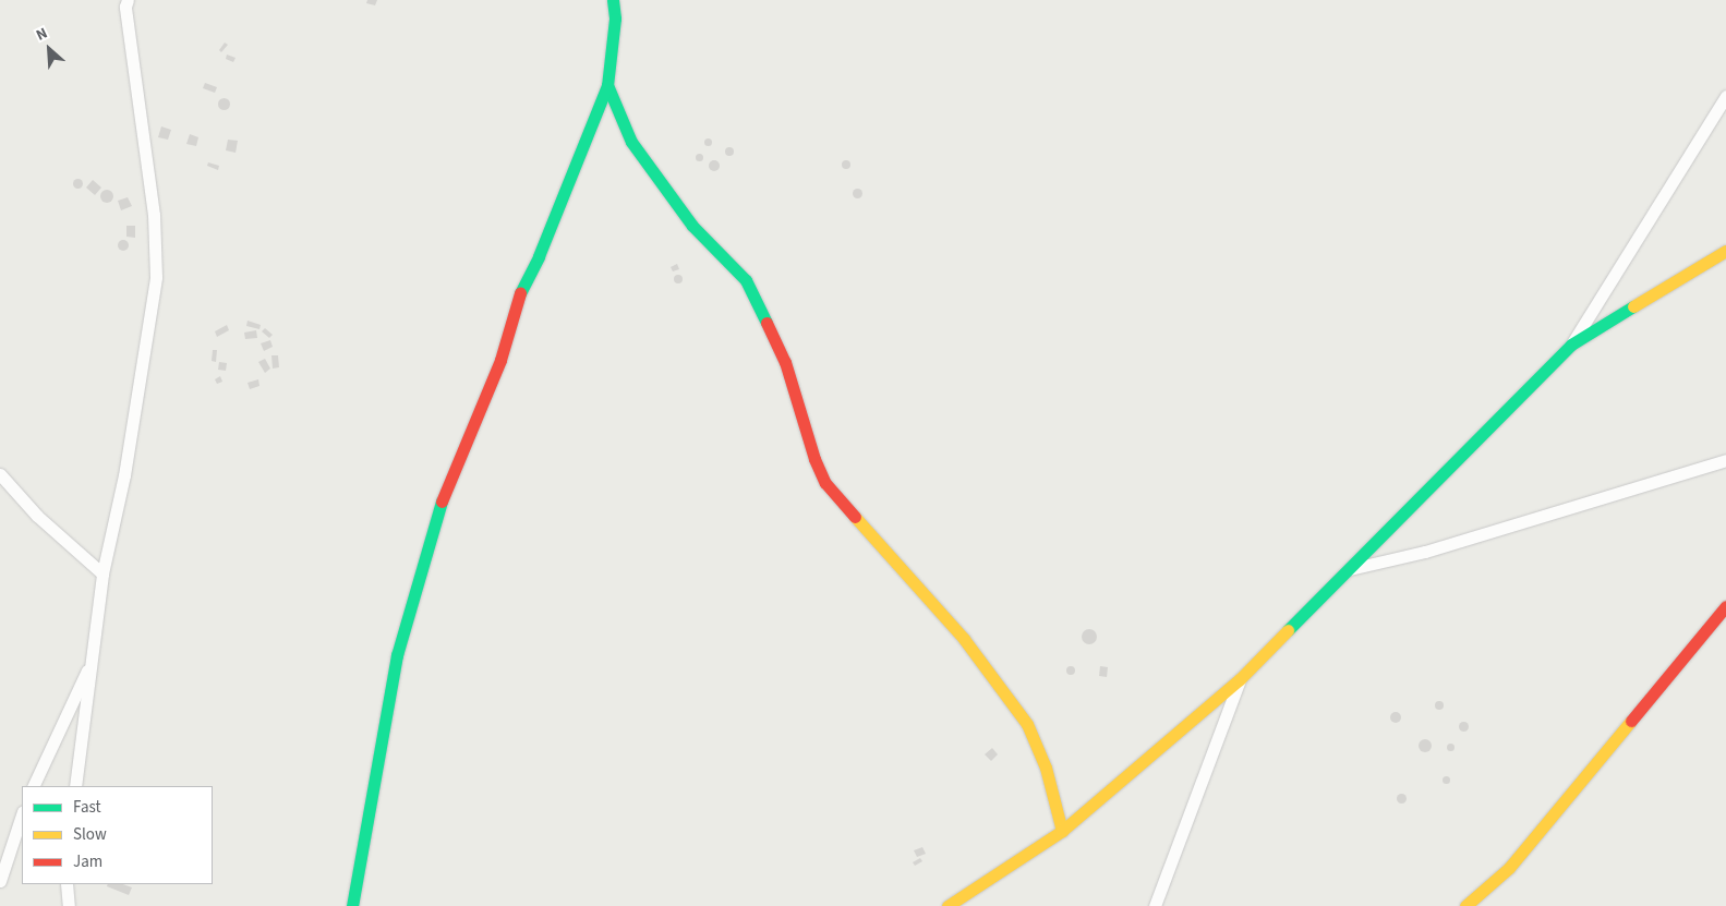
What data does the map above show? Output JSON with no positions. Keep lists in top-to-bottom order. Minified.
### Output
{"legend":["Fast","Slow","Jam"],"north":"top left"}
